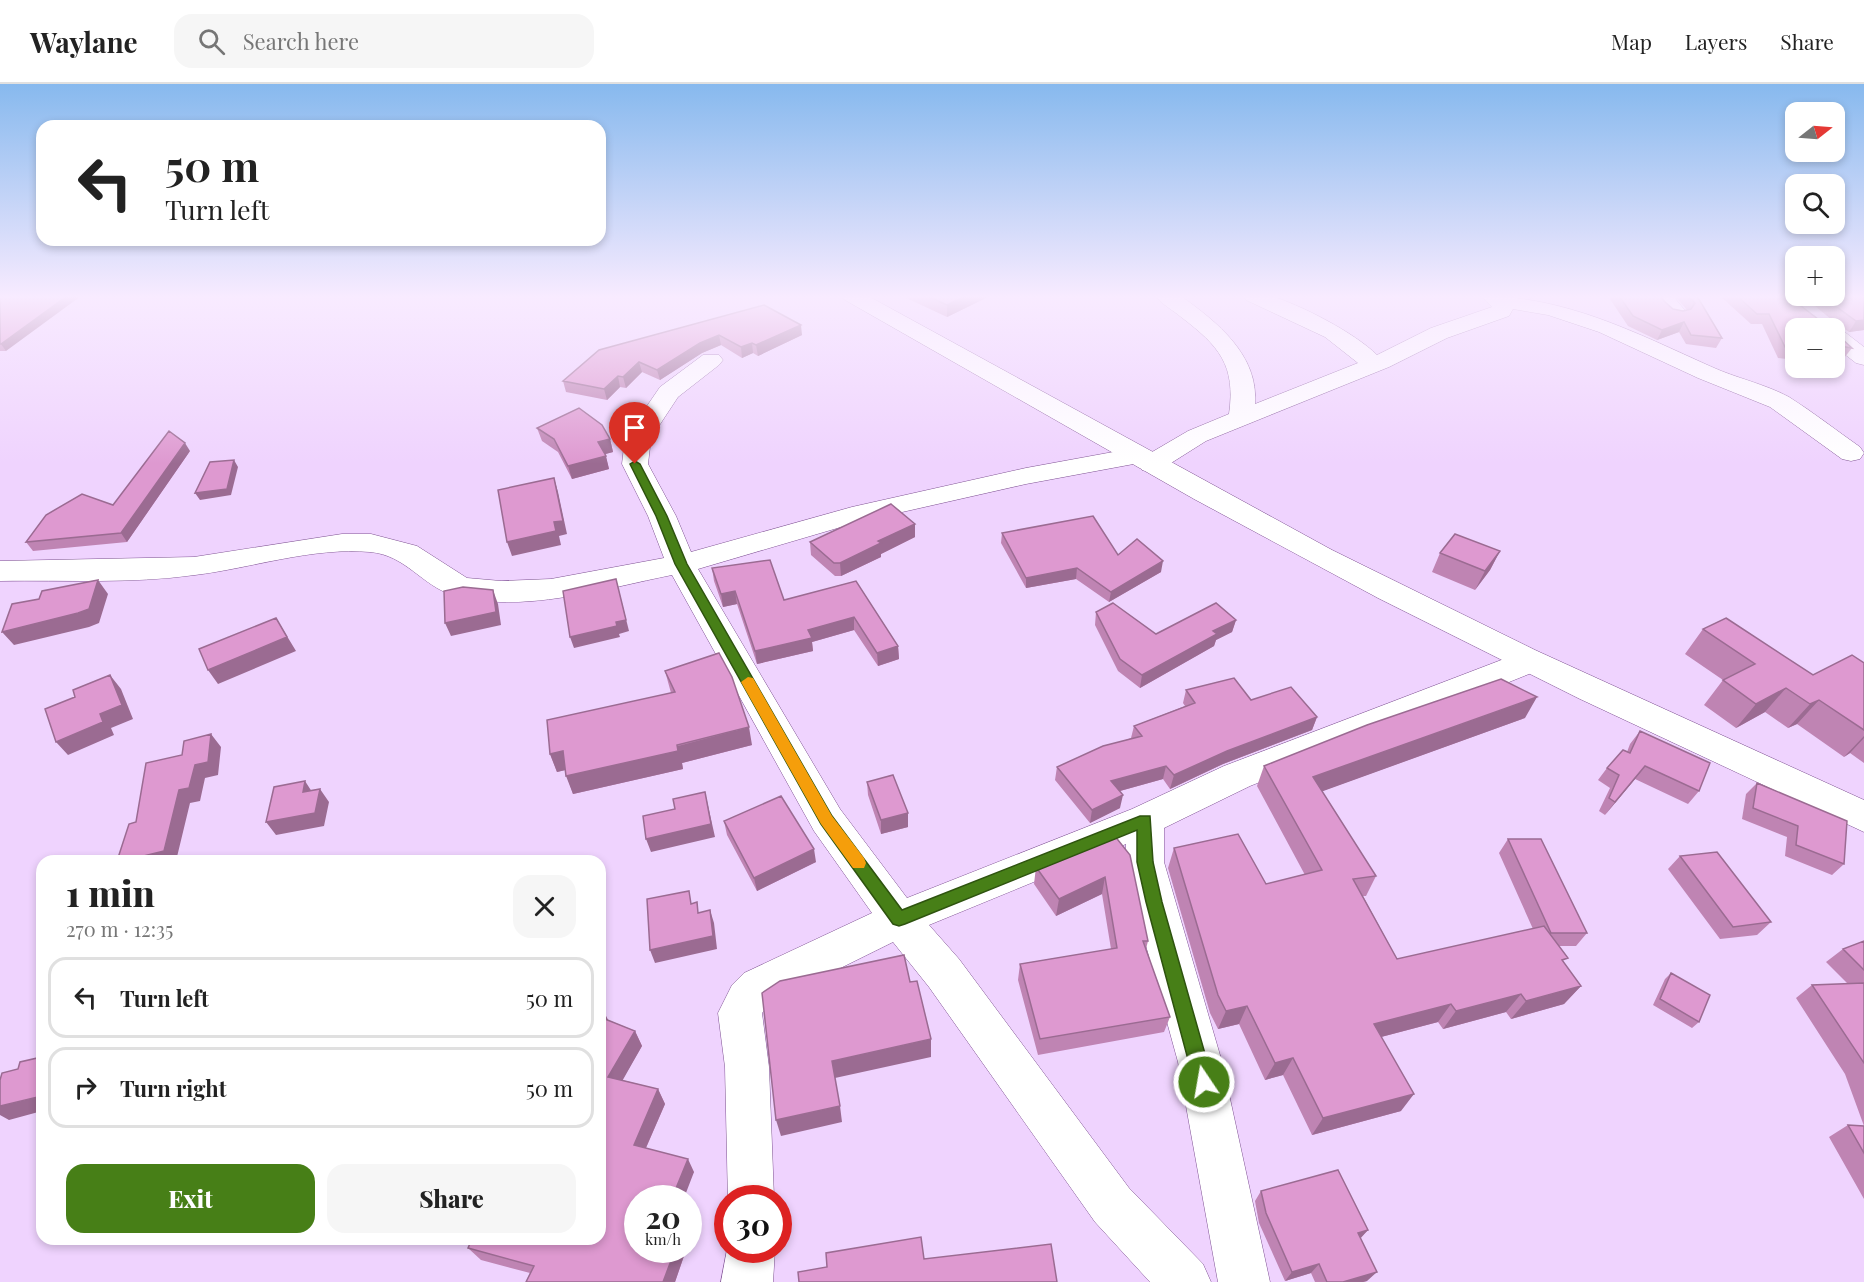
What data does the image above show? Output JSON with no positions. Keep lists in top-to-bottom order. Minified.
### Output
{"north":"right","page":{"header":"Waylane","search":"Search here","nav":["Map","Layers","Share"],"map_buttons":["+","−"],"turn":["50 m","Turn left"],"heading":["1 min","270 m · 12:35"],"list":[{"name":"Turn left","value":"50 m"},{"name":"Turn right","value":"50 m"}],"buttons":["Exit","Share"],"speed":"20 km/h","limit":"30"}}
